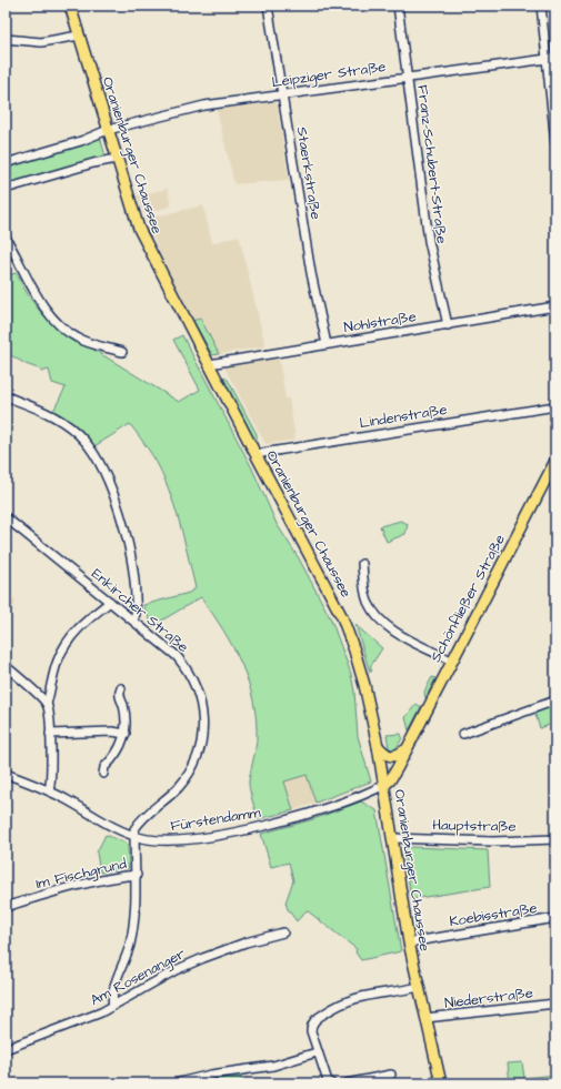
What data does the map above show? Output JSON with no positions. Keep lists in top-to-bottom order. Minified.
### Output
{"streets":{"main road":["Oranienburger Chaussee","Schönfließer Straße"],"street":["Leipziger Straße","Franz-Schubert-Straße","Staerkstraße","Nohlstraße","Lindenstraße","Enkircher Straße","Fürstendamm","Hauptstraße","Im Fischgrund","Koebisstraße","Am Rosenanger","Niederstraße"]},"crossings":[["Leipziger Straße","Oranienburger Chaussee"],["Leipziger Straße","Franz-Schubert-Straße"],["Leipziger Straße","Staerkstraße"],["Oranienburger Chaussee","Nohlstraße"],["Oranienburger Chaussee","Lindenstraße"],["Oranienburger Chaussee","Schönfließer Straße"],["Oranienburger Chaussee","Fürstendamm"],["Oranienburger Chaussee","Hauptstraße"],["Oranienburger Chaussee","Koebisstraße"],["Oranienburger Chaussee","Niederstraße"],["Franz-Schubert-Straße","Nohlstraße"],["Staerkstraße","Nohlstraße"],["Schönfließer Straße","Fürstendamm"],["Enkircher Straße","Fürstendamm"]]}
